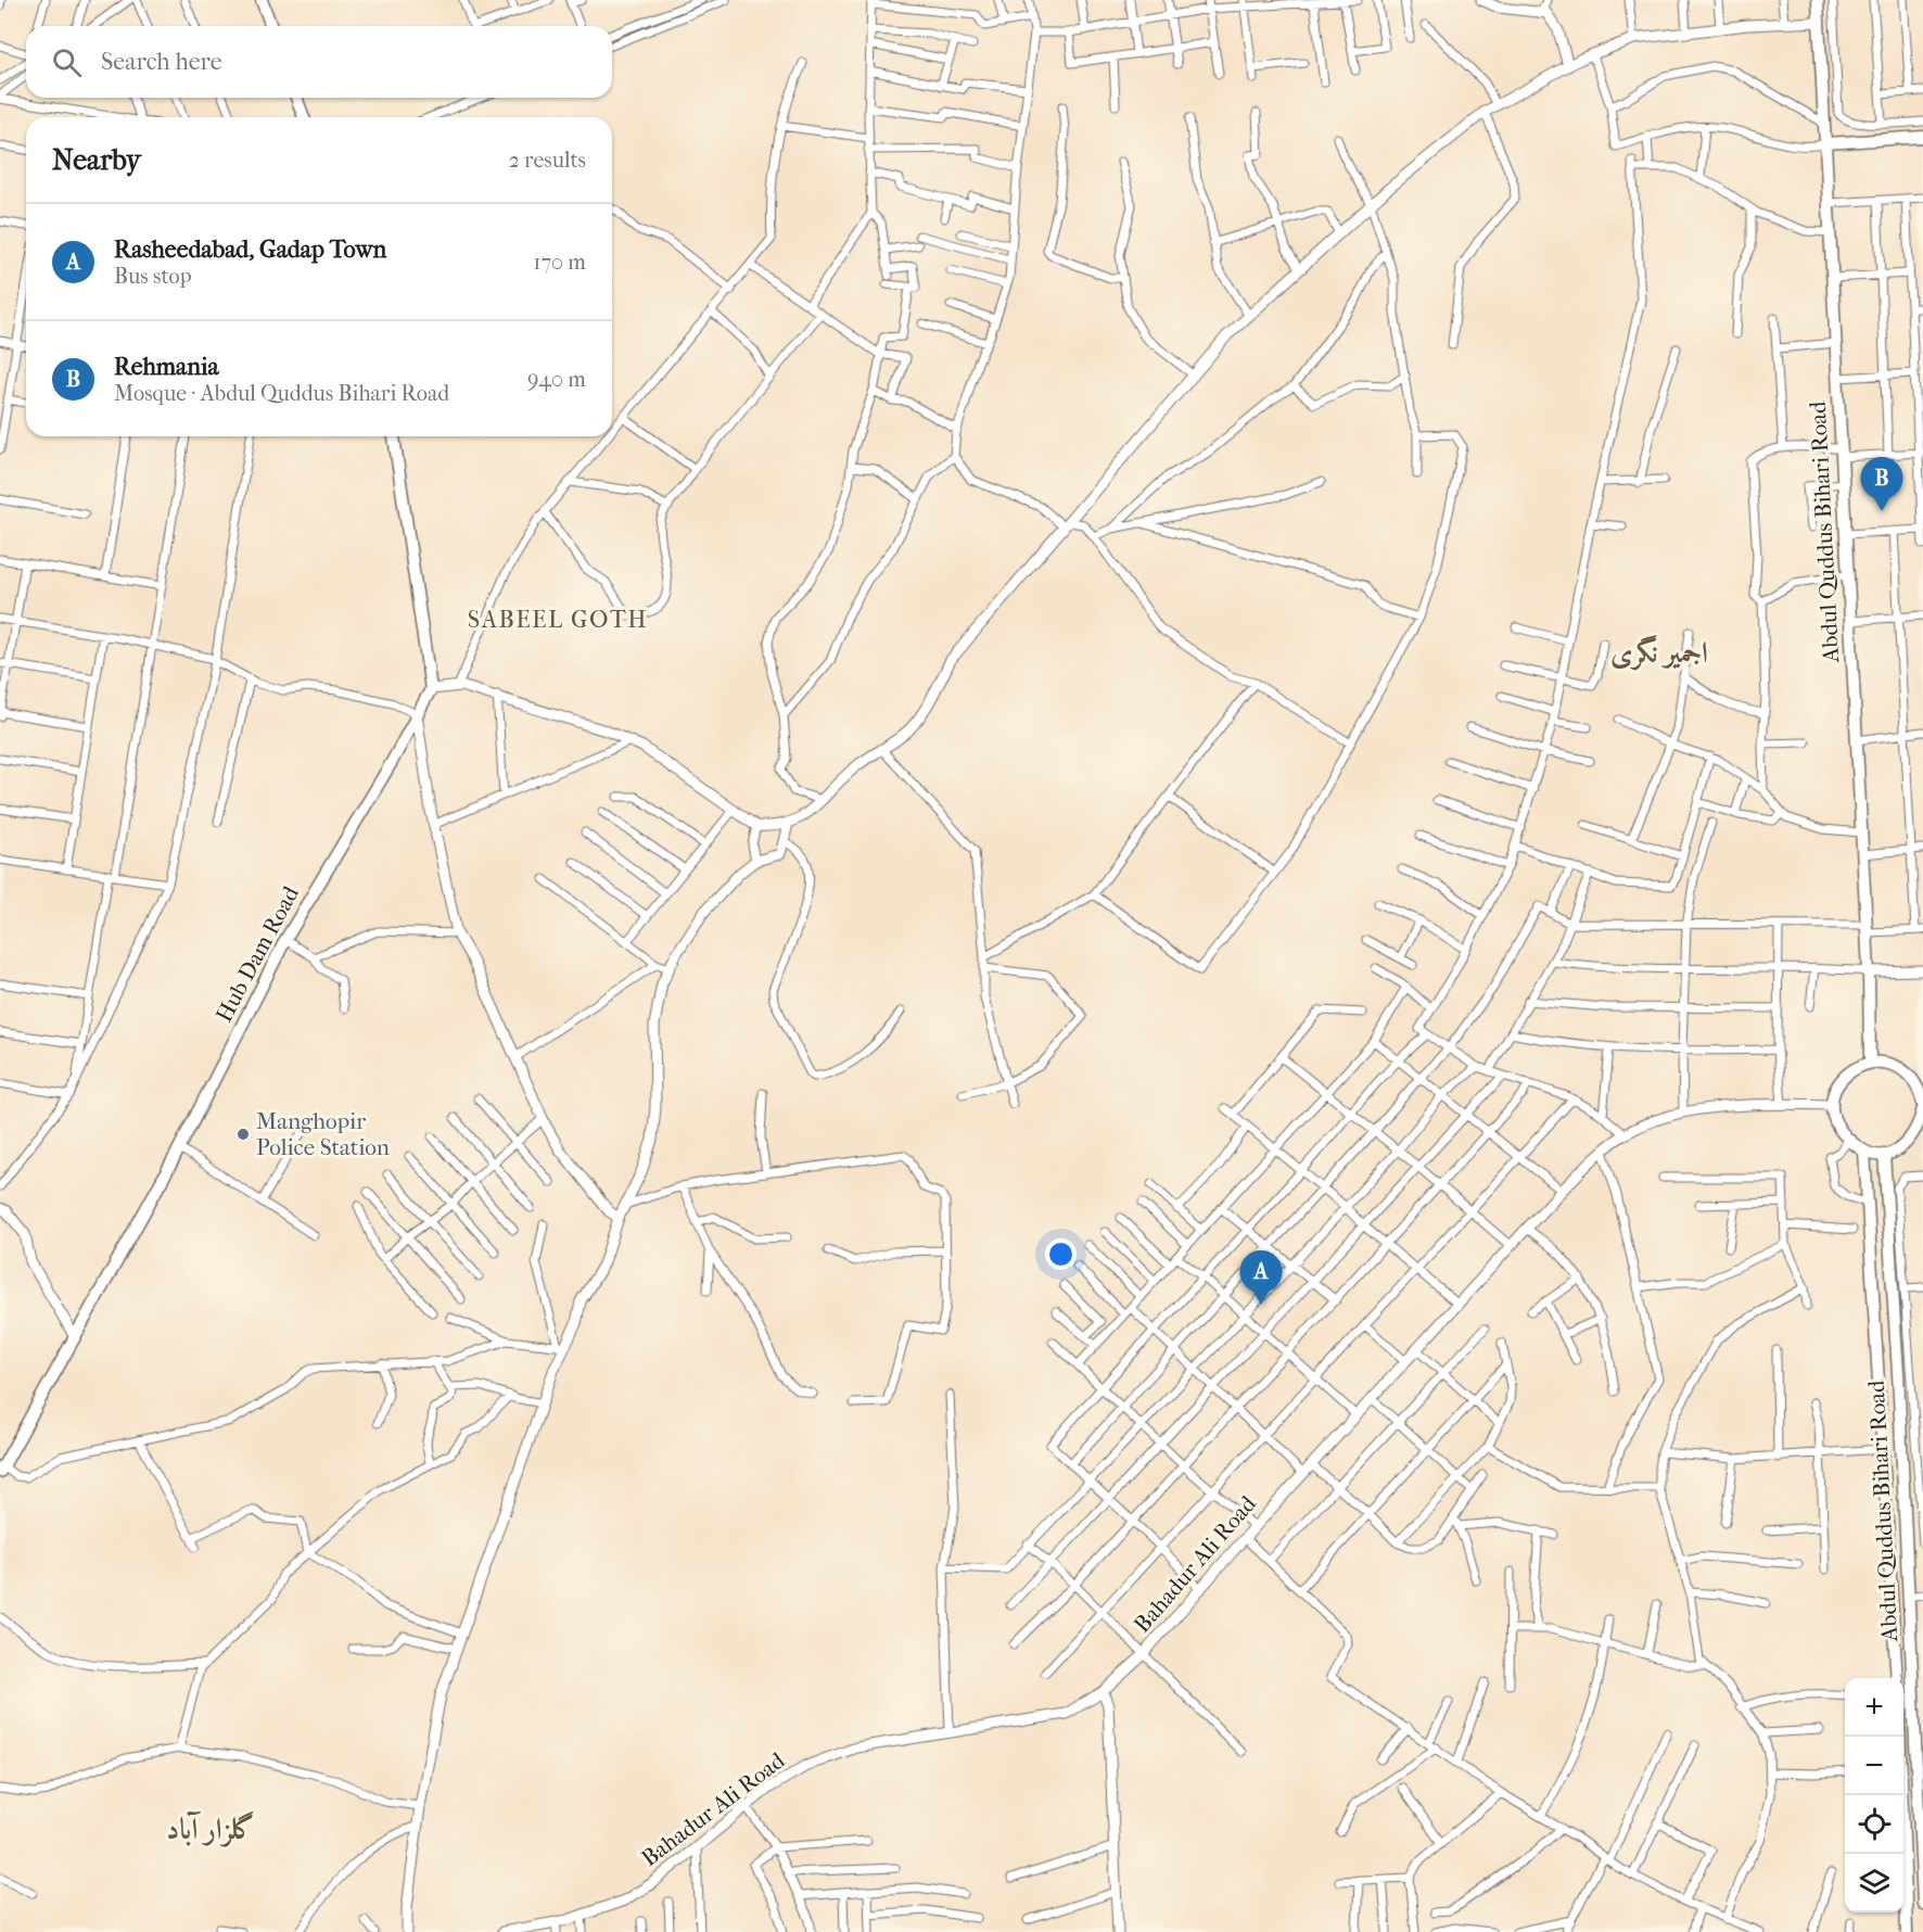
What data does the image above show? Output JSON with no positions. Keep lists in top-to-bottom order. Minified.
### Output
{"streets":{"main road":["Abdul Quddus Bihari Road","Hub Dam Road"],"street":["Bahadur Ali Road"]},"crossings":[["Abdul Quddus Bihari Road","Bahadur Ali Road"]],"districts":["SABEEL GOTH","اجمیر نگری","گلزار آباد"],"places":["Manghopir Police Station"],"page":{"search":"Search here","heading":["Nearby","2 results"],"list":[{"mark":"A","name":"Rasheedabad, Gadap Town","note":"Bus stop","value":"170 m"},{"mark":"B","name":"Rehmania","note":"Mosque · Abdul Quddus Bihari Road","value":"940 m"}],"pins":["B","A"],"map_buttons":["+","−"]}}
